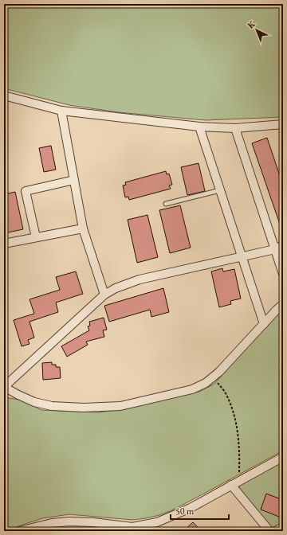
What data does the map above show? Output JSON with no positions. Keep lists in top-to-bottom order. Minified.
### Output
{"scale_bar":"50 m","north":"top left"}
